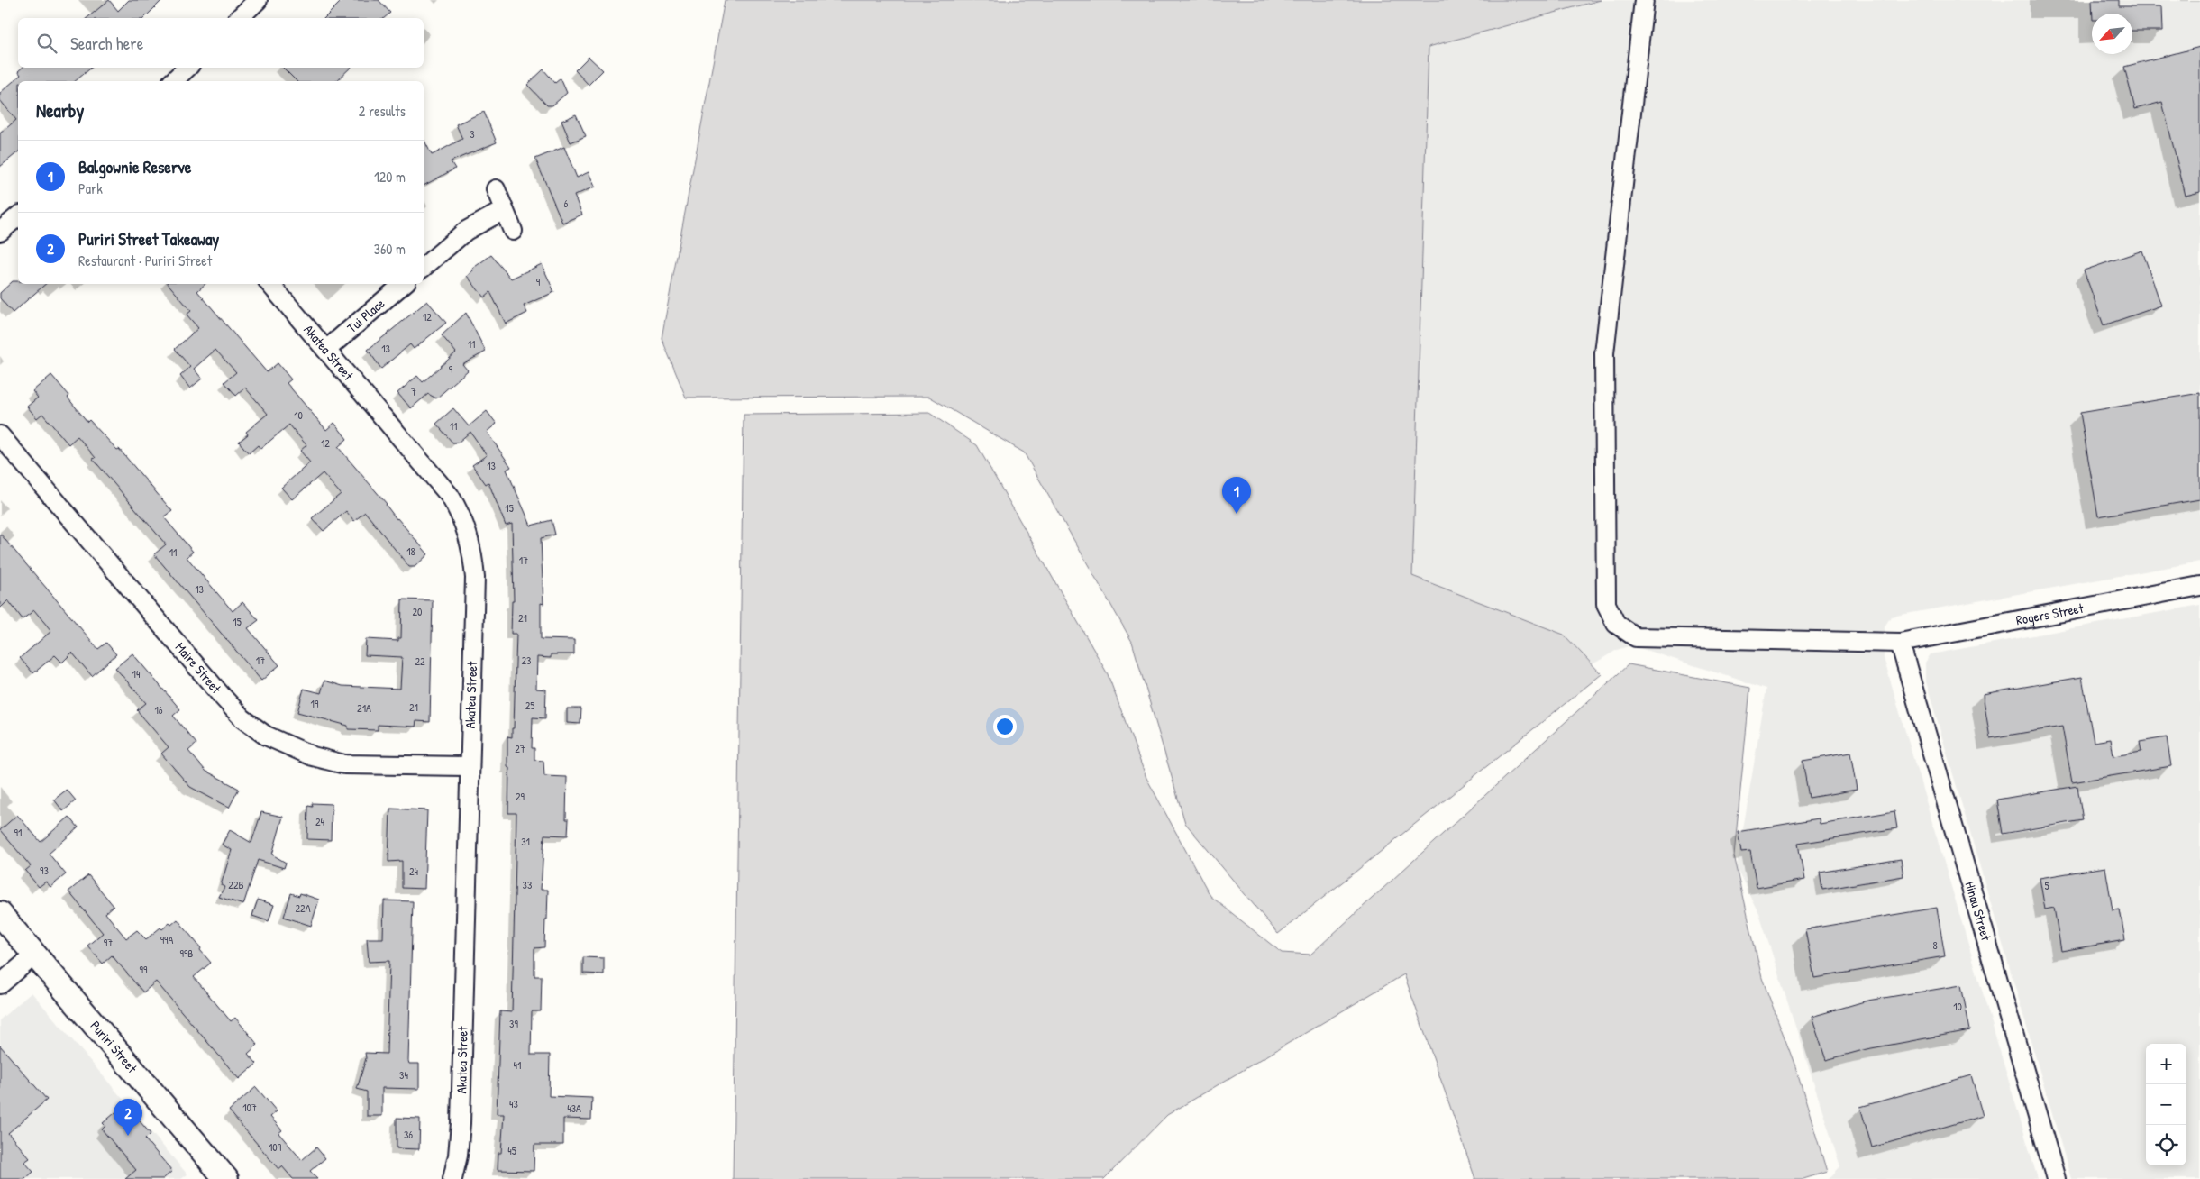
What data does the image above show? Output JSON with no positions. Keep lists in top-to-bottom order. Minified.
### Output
{"streets":{"main road":["Puriri Street"],"street":["Tui Place","Akatea Street","Rogers Street","Maire Street","Hinau Street"]},"crossings":[["Tui Place","Akatea Street"],["Akatea Street","Maire Street"],["Rogers Street","Hinau Street"]],"house_numbers":["3","6","9","12","11","13","9","7","10","11","12","13","15","18","11","17","13","20","21","15","17","23","22","14","19","25","21","21A","16","27","29","24","91","31","93","24","22B","33","5","22A","99A","97","8","99B","99","10","39","41","34","43","107","43A","36","109","45"],"north":"bottom left","page":{"search":"Search here","heading":["Nearby","2 results"],"list":[{"mark":"1","name":"Balgownie Reserve","note":"Park","value":"120 m"},{"mark":"2","name":"Puriri Street Takeaway","note":"Restaurant · Puriri Street","value":"360 m"}],"pins":["1","2"],"map_buttons":["+","−"]}}
